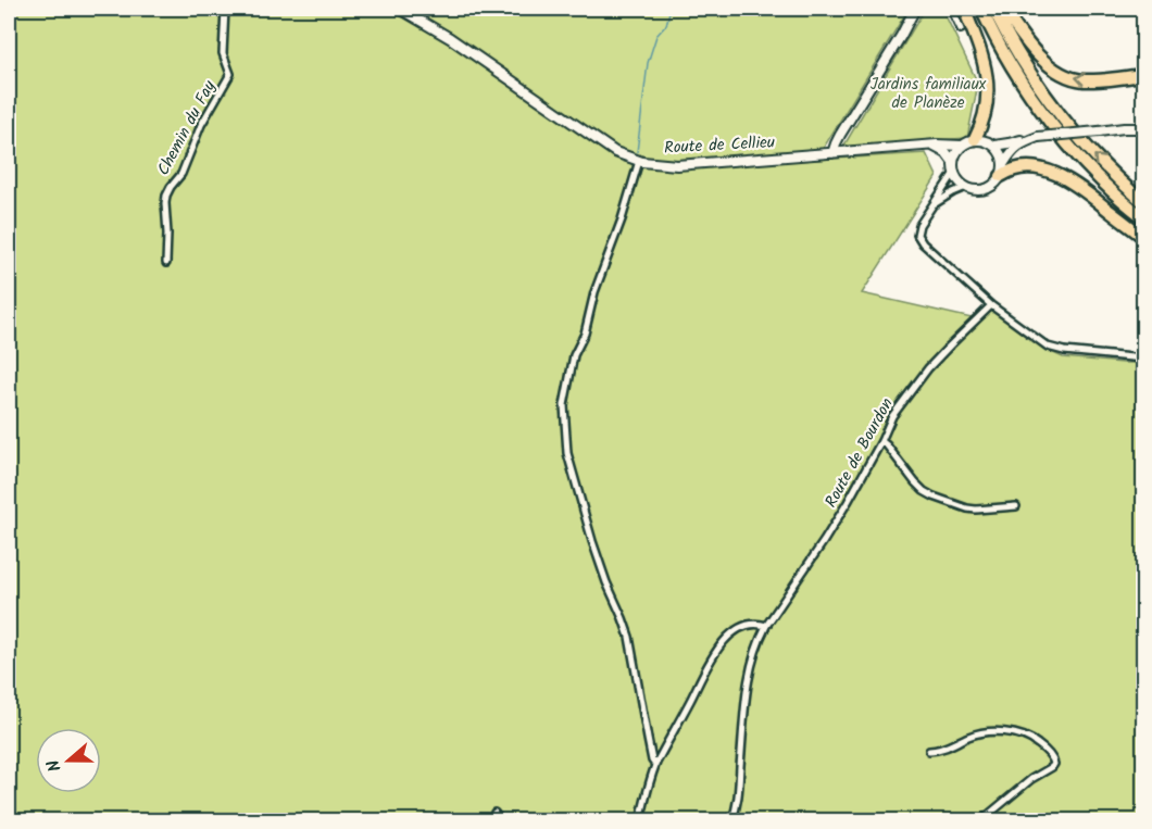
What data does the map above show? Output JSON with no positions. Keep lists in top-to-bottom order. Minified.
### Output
{"streets":{"main road":["Route de Cellieu"],"street":["Chemin du Fay","Route de Bourdon"]},"parks":["Jardins familiaux de Planèze"],"north":"left"}
